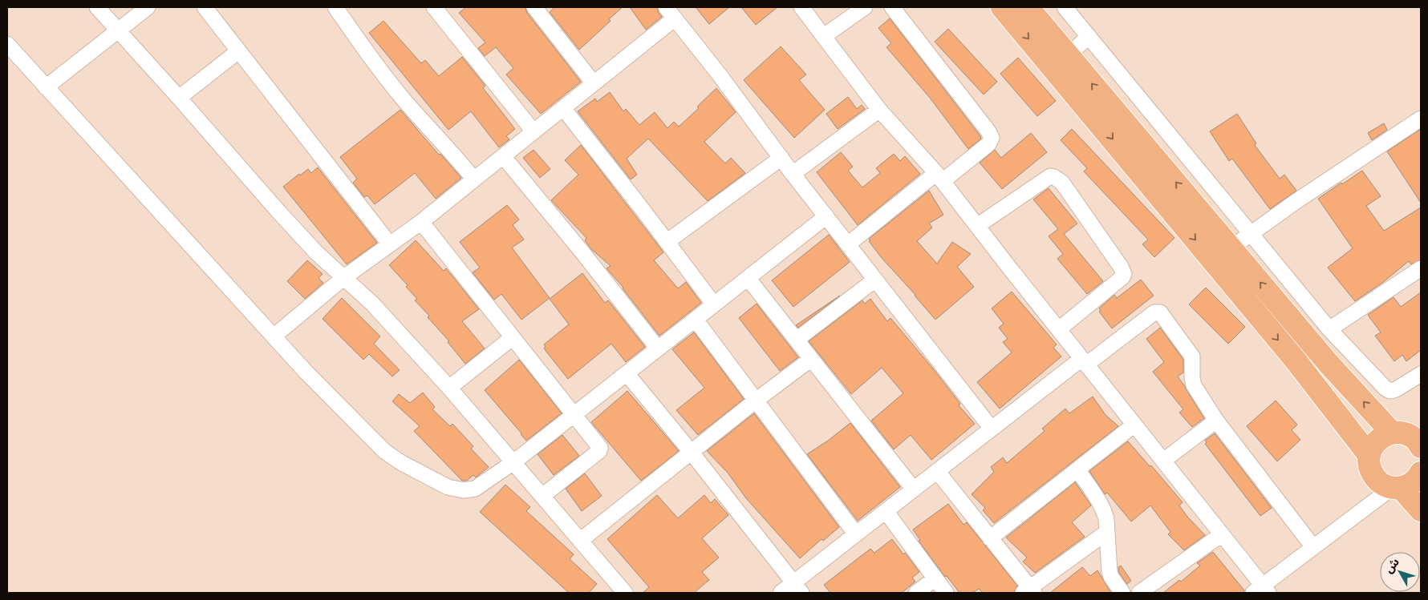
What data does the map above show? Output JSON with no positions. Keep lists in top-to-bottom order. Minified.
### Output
{"north":"top left"}
